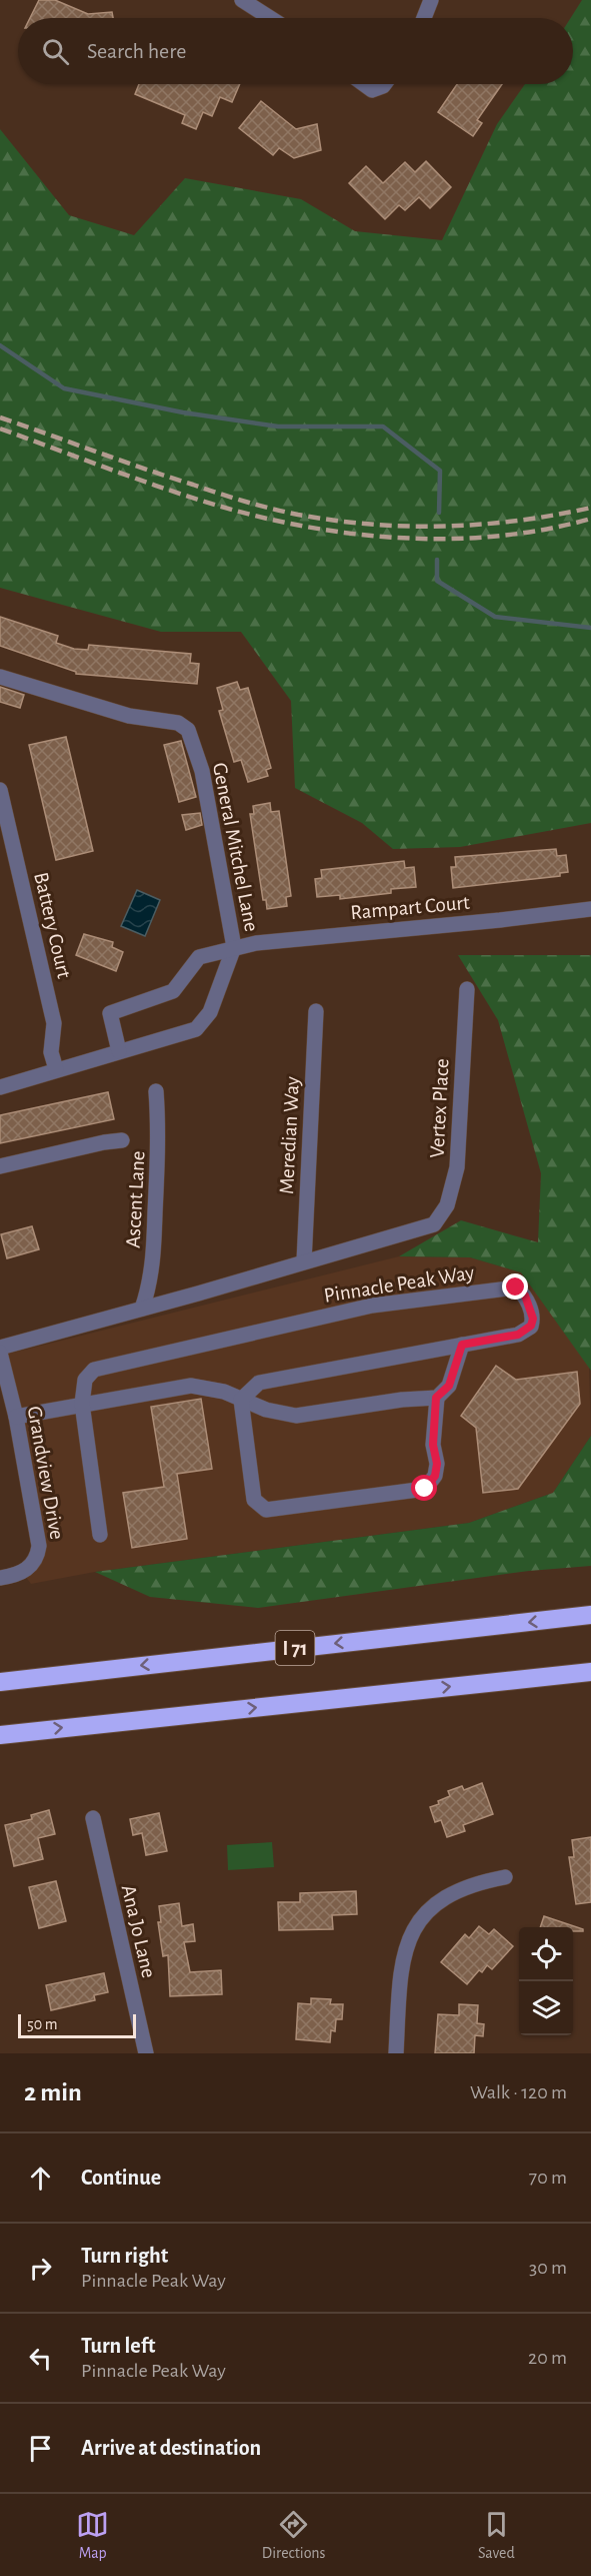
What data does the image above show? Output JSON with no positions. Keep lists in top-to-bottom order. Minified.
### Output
{"streets":{"highway":["I 71"],"street":["General Mitchel Lane","Rampart Court","Battery Court","Vertex Place","Meredian Way","Ascent Lane","Pinnacle Peak Way","Grandview Drive","Ana Jo Lane"]},"crossings":[["General Mitchel Lane","Rampart Court"],["General Mitchel Lane","Battery Court"],["Vertex Place","Pinnacle Peak Way"],["Meredian Way","Pinnacle Peak Way"],["Ascent Lane","Pinnacle Peak Way"]],"scale_bar":"50 m","page":{"search":"Search here","scale":"50 m","heading":["2 min","Walk · 120 m"],"list":[["Continue","70 m"],["Turn right","Pinnacle Peak Way","30 m"],["Turn left","Pinnacle Peak Way","20 m"],"Arrive at destination"],"nav":["Map","Directions","Saved"]}}
